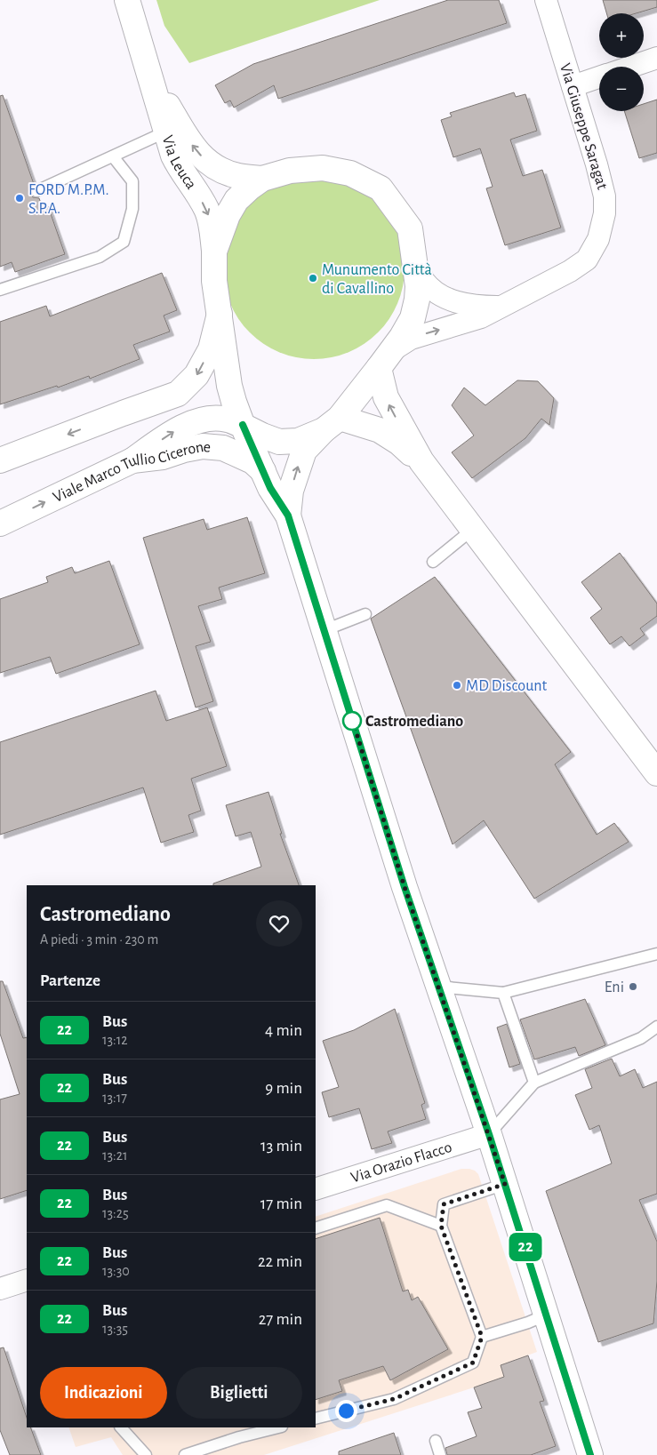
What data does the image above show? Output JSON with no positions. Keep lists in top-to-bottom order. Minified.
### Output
{"streets":{"street":["Via Giuseppe Saragat","Via Leuca","Viale Marco Tullio Cicerone","Via Orazio Flacco"]},"places":["FORD M.P.M. S.P.A.","Munumento Città di Cavallino","MD Discount","Castromediano","Eni"],"lines":["bus line 22"],"page":{"on_map":"22","map_buttons":["+","−"],"heading":[["Castromediano","A piedi · 3 min · 230 m"],"Partenze"],"list":[{"mark":"22","name":"Bus","note":"13:12","value":"4 min"},{"mark":"22","name":"Bus","note":"13:17","value":"9 min"},{"mark":"22","name":"Bus","note":"13:21","value":"13 min"},{"mark":"22","name":"Bus","note":"13:25","value":"17 min"},{"mark":"22","name":"Bus","note":"13:30","value":"22 min"},{"mark":"22","name":"Bus","note":"13:35","value":"27 min"}],"buttons":["Indicazioni","Biglietti"]}}
